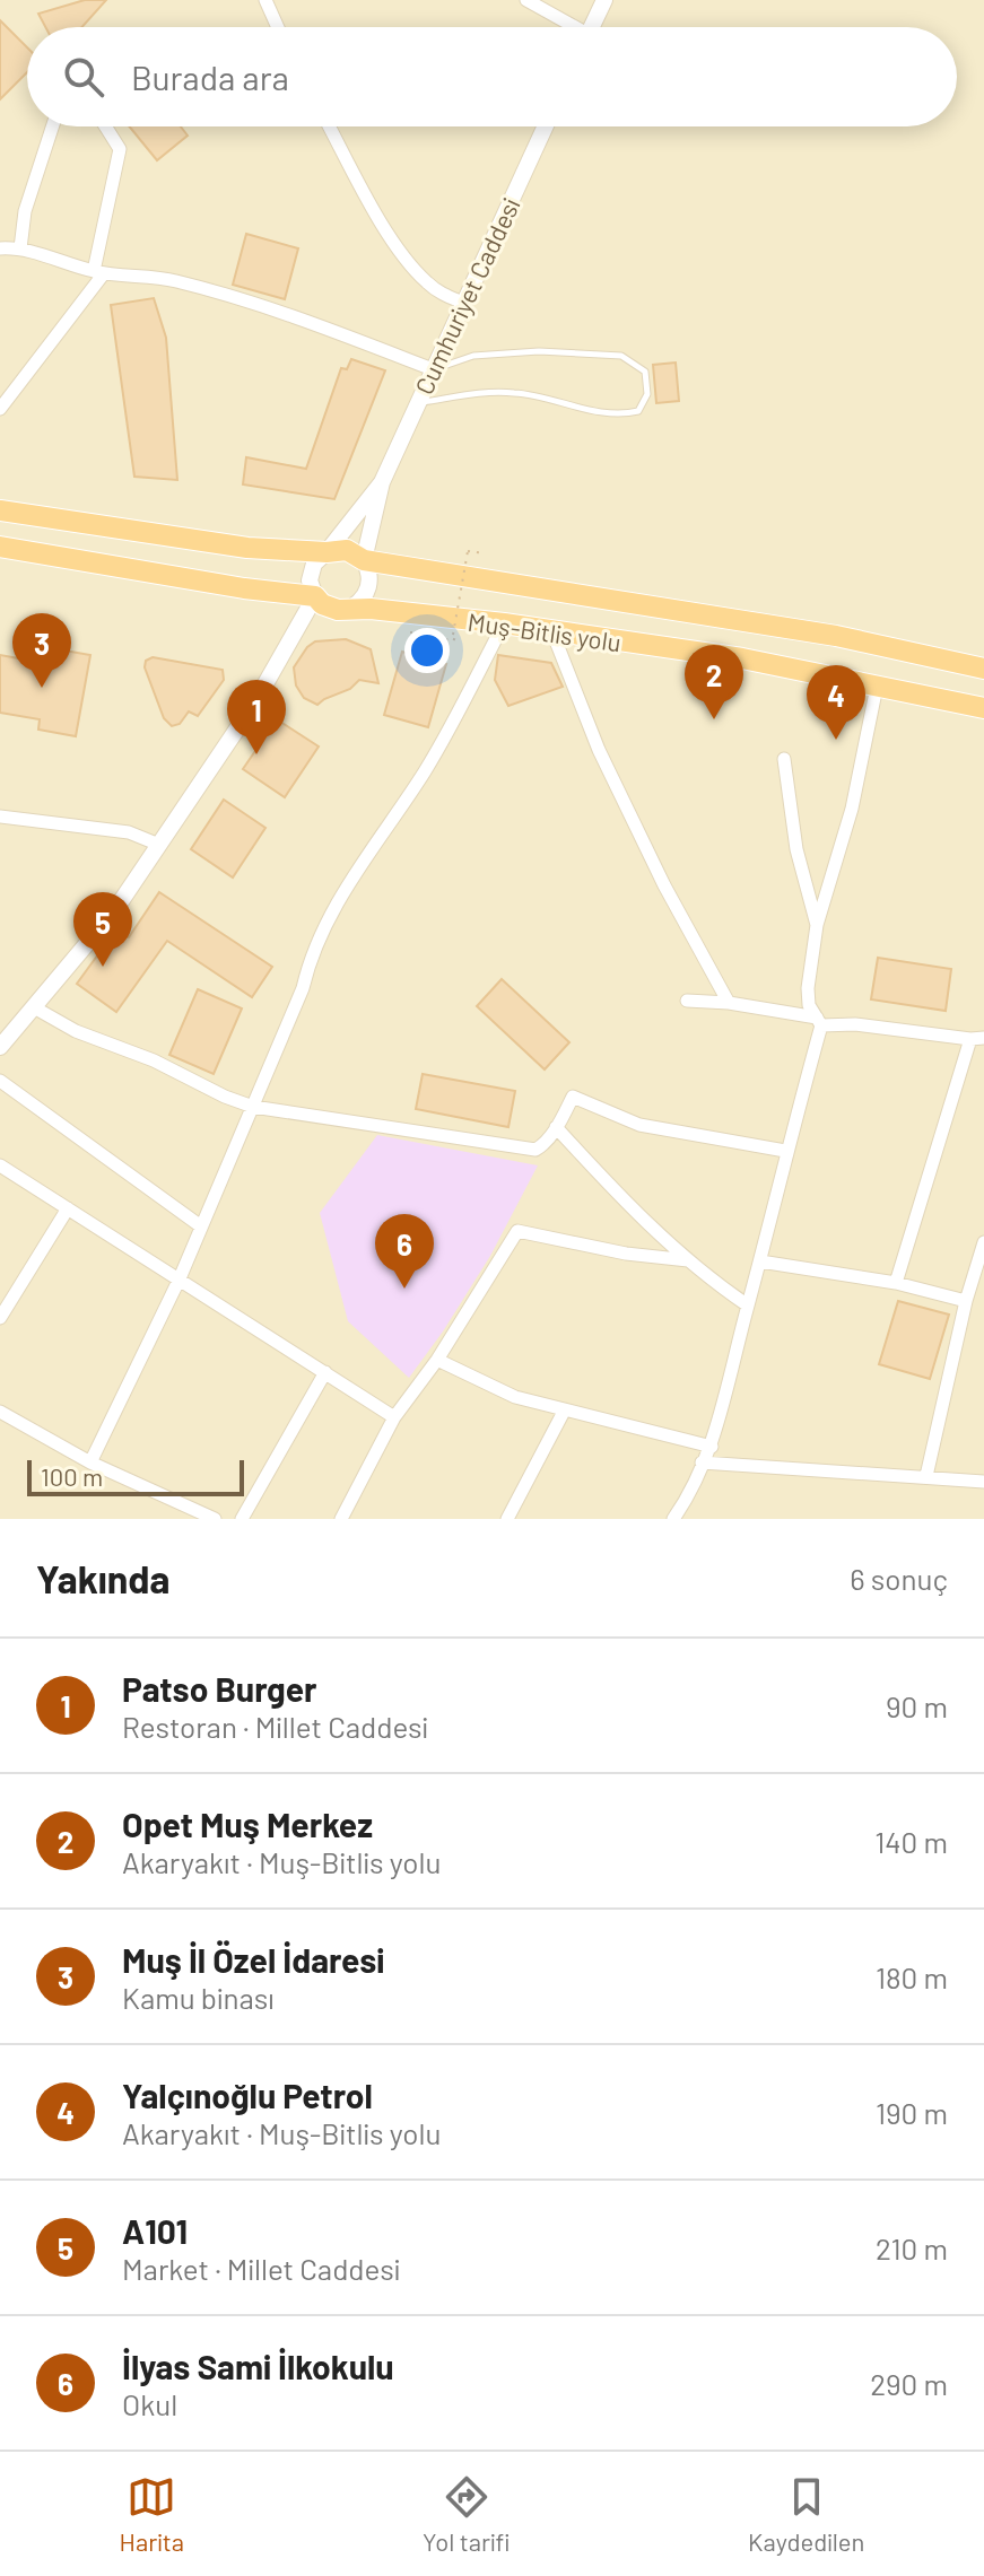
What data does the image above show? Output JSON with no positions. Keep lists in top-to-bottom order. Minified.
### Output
{"streets":{"highway":["Muş-Bitlis yolu"],"street":["Cumhuriyet Caddesi"]},"crossings":[["Cumhuriyet Caddesi","Muş-Bitlis yolu"]],"scale_bar":"100 m","page":{"search":"Burada ara","pins":["3","2","4","1","5","6"],"scale":"100 m","heading":["Yakında","6 sonuç"],"list":[{"mark":"1","name":"Patso Burger","note":"Restoran · Millet Caddesi","value":"90 m"},{"mark":"2","name":"Opet Muş Merkez","note":"Akaryakıt · Muş-Bitlis yolu","value":"140 m"},{"mark":"3","name":"Muş İl Özel İdaresi","note":"Kamu binası","value":"180 m"},{"mark":"4","name":"Yalçınoğlu Petrol","note":"Akaryakıt · Muş-Bitlis yolu","value":"190 m"},{"mark":"5","name":"A101","note":"Market · Millet Caddesi","value":"210 m"},{"mark":"6","name":"İlyas Sami İlkokulu","note":"Okul","value":"290 m"}],"nav":["Harita","Yol tarifi","Kaydedilen"]}}
